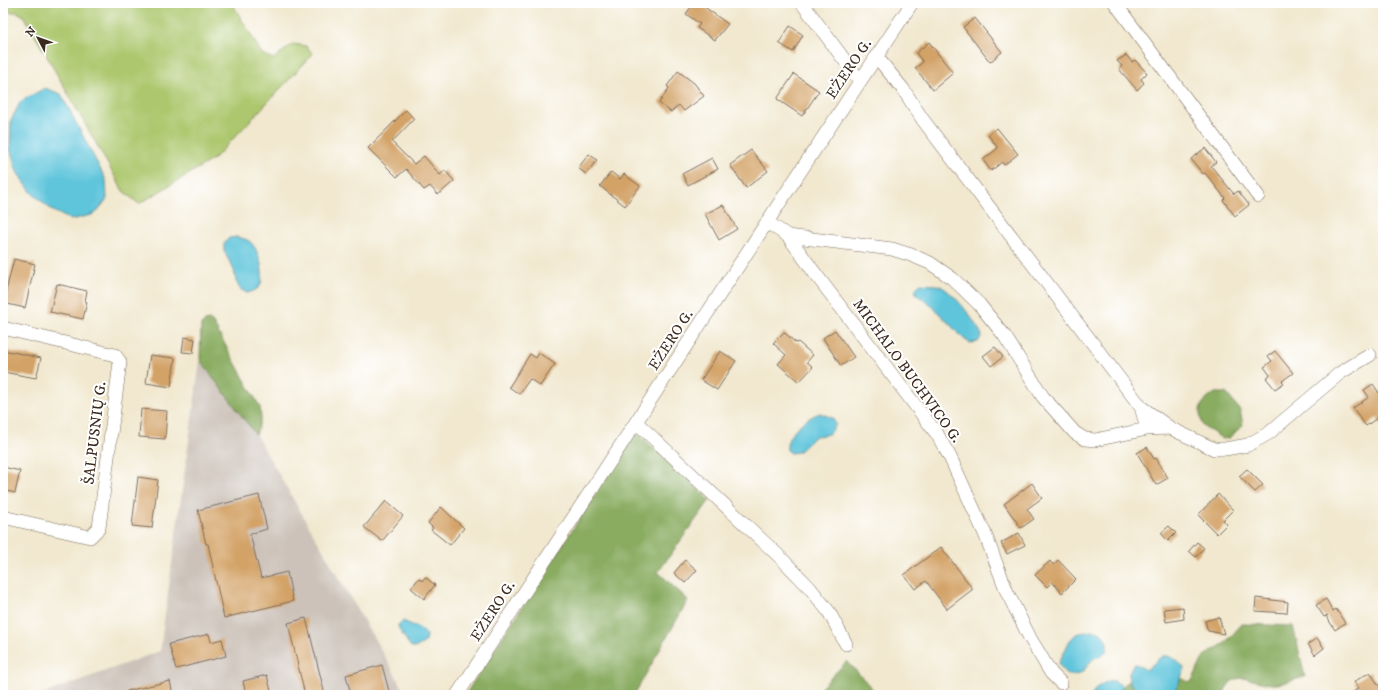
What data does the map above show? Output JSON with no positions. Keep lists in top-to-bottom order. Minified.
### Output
{"streets":{"street":["EŽERO G.","MICHALO BUCHVICO G.","ŠALPUSNIŲ G."]},"crossings":[["EŽERO G.","MICHALO BUCHVICO G."]],"north":"top left"}
